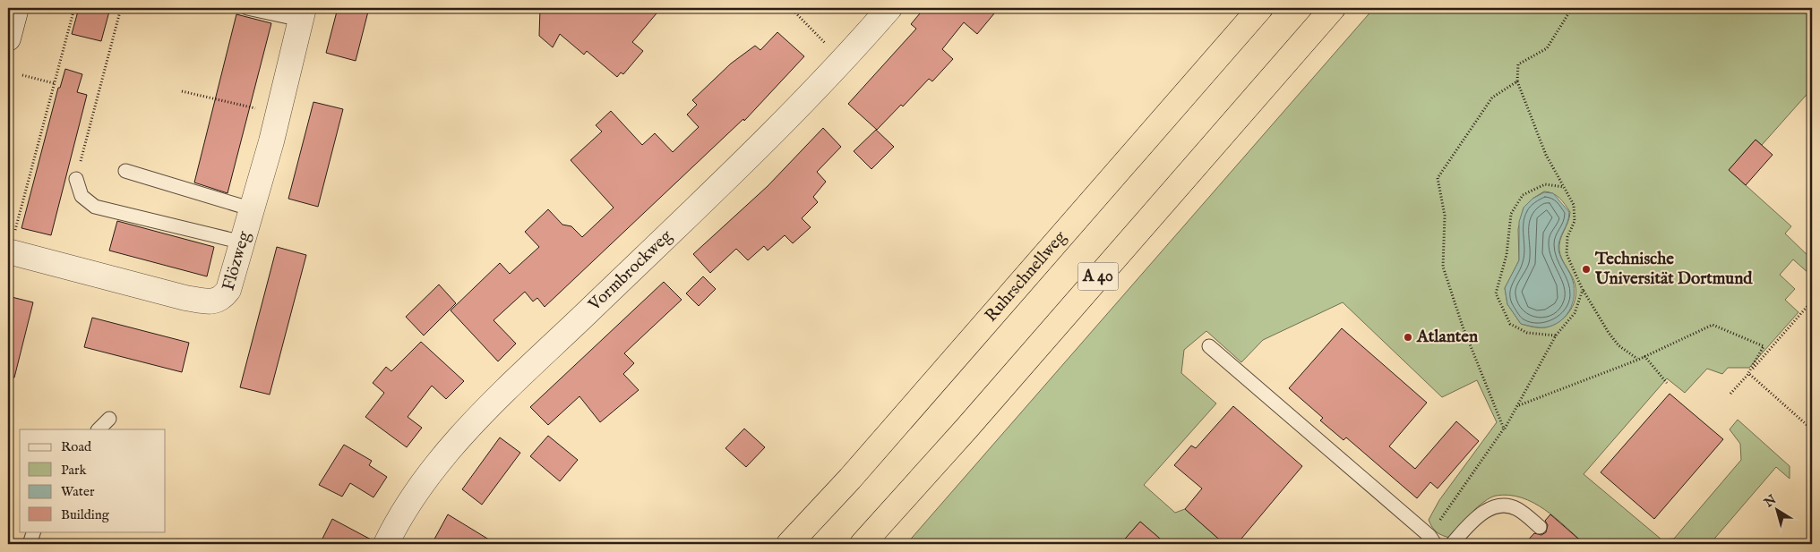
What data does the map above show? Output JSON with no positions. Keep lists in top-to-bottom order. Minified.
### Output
{"streets":{"highway":["Ruhrschnellweg","A 40"],"street":["Flözweg","Vormbrockweg"]},"places":["Technische Universität Dortmund","Atlanten"],"legend":["Road","Park","Water","Building"],"north":"top left"}
